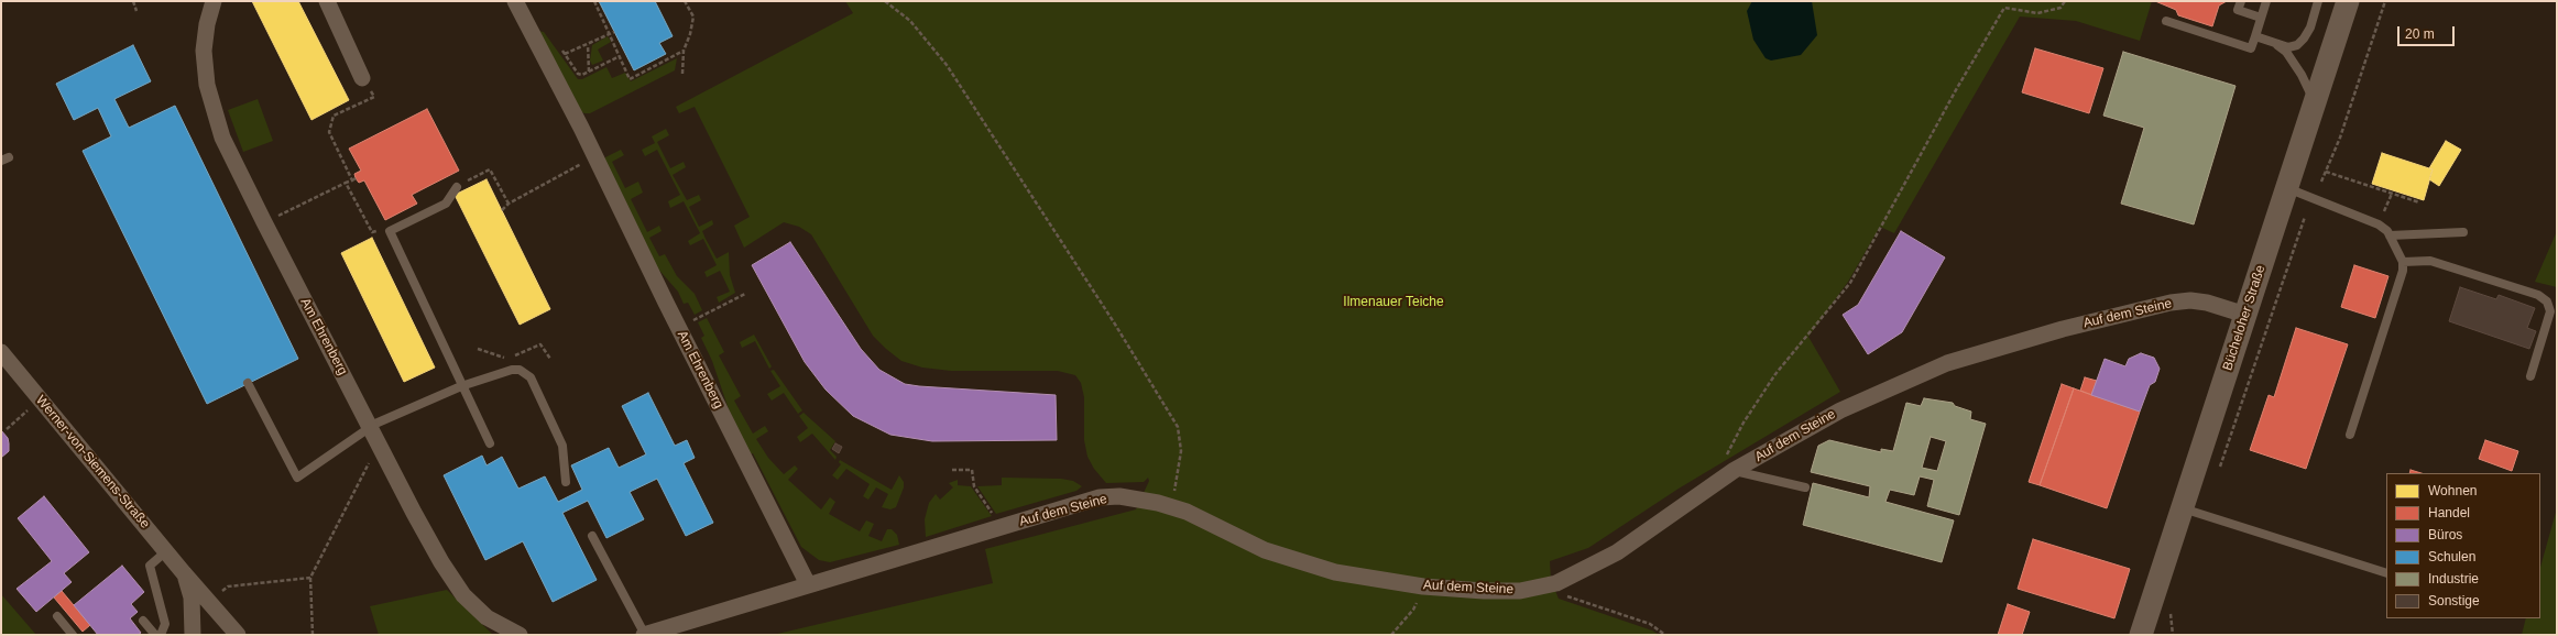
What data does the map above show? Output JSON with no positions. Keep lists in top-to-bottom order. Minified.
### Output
{"streets":{"main road":["Bücheloher Straße"],"street":["Auf dem Steine","Am Ehrenberg","Werner-von-Siemens-Straße"]},"crossings":[["Auf dem Steine","Bücheloher Straße"],["Auf dem Steine","Am Ehrenberg"]],"parks":["Ilmenauer Teiche"],"legend":["Wohnen","Handel","Büros","Schulen","Industrie","Sonstige"],"scale_bar":"20 m"}
